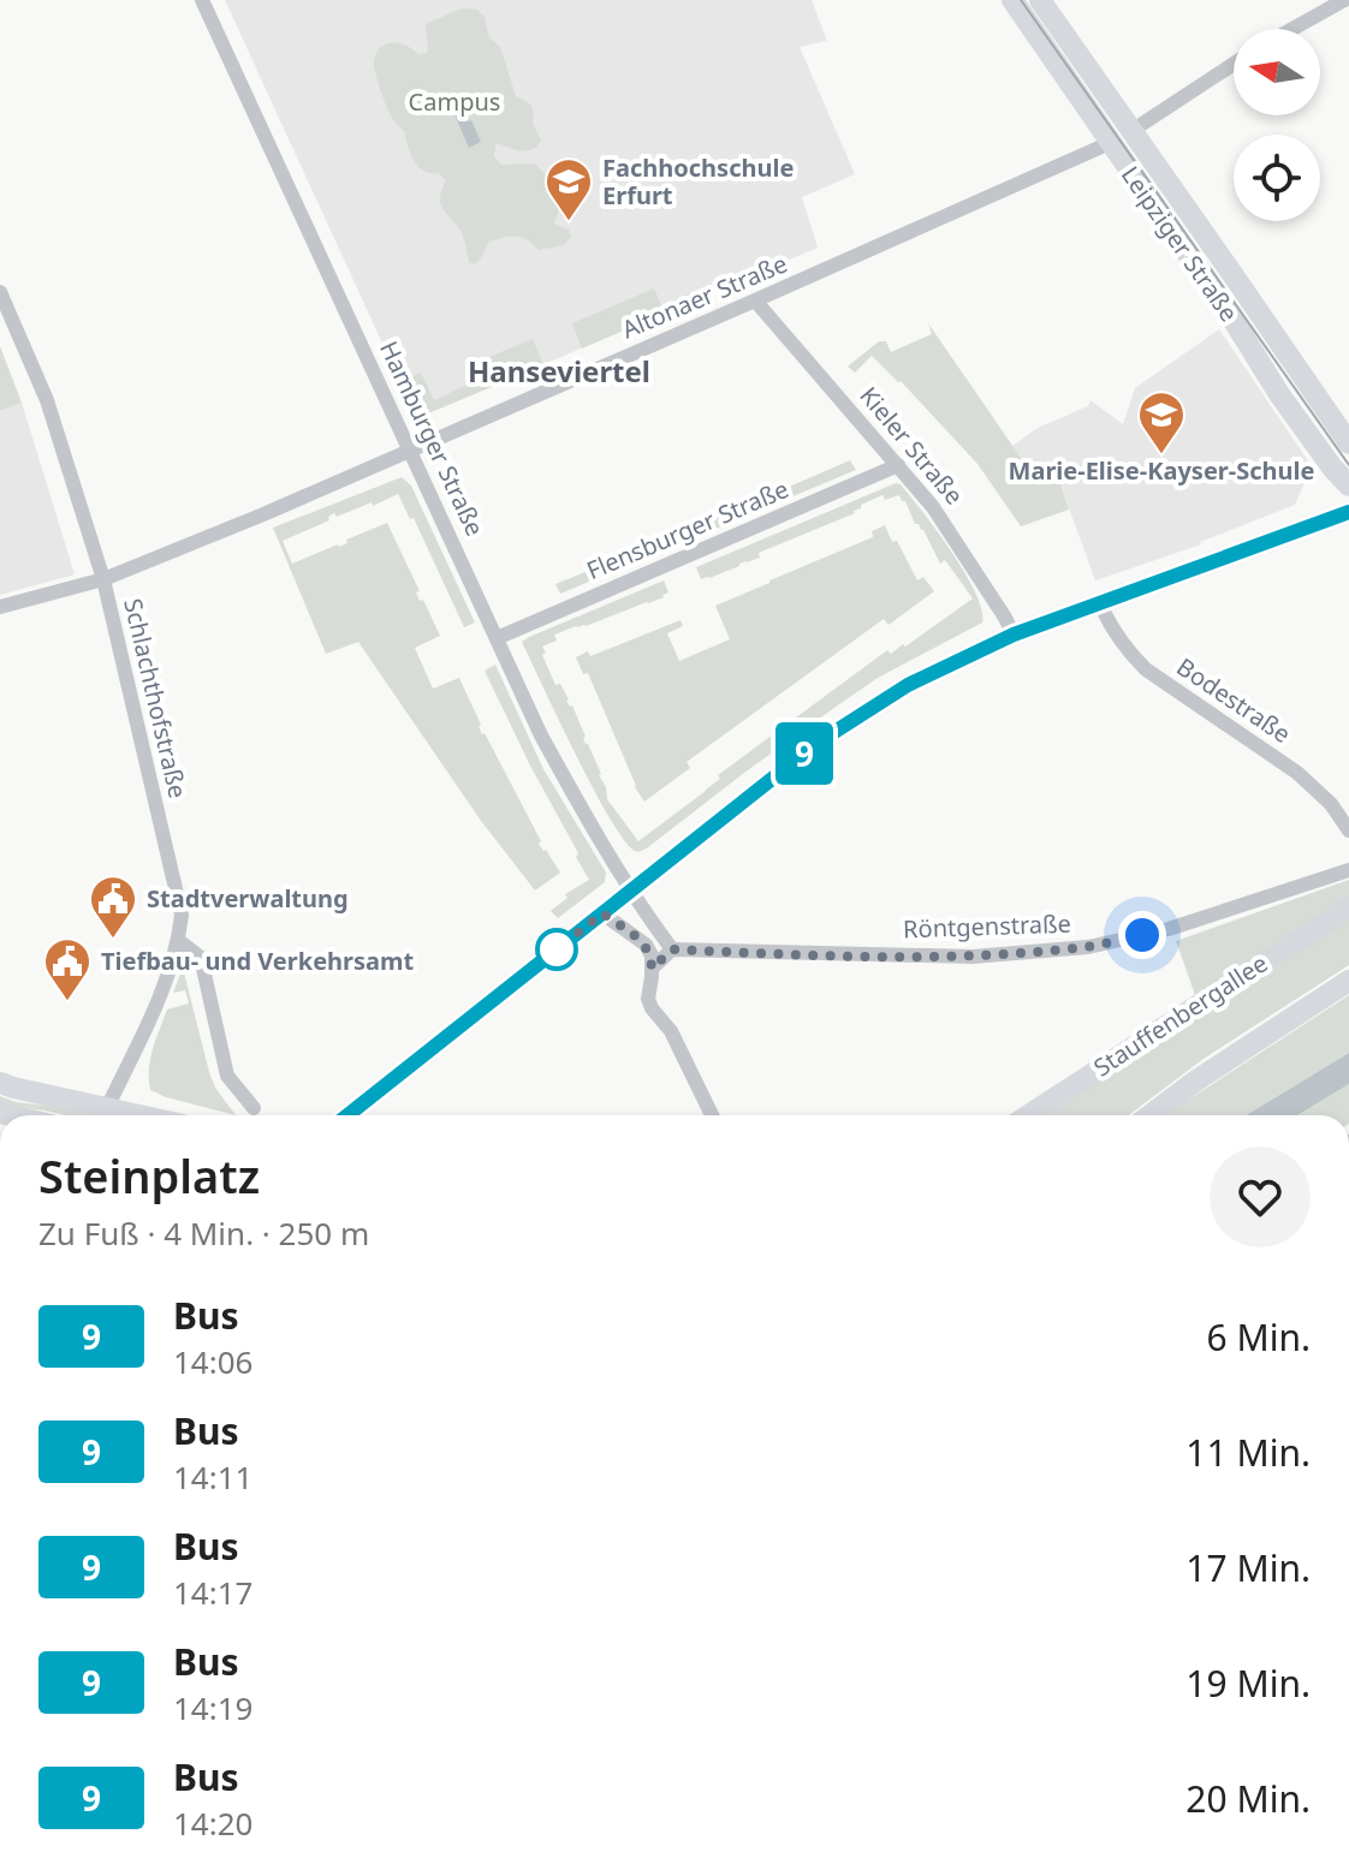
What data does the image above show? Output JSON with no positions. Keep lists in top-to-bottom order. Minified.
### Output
{"streets":{"main road":["Leipziger Straße","Stauffenbergallee"],"street":["Altonaer Straße","Hamburger Straße","Kieler Straße","Flensburger Straße","Schlachthofstraße","Bodestraße","Röntgenstraße"]},"crossings":[["Leipziger Straße","Altonaer Straße"],["Altonaer Straße","Hamburger Straße"],["Altonaer Straße","Kieler Straße"],["Altonaer Straße","Schlachthofstraße"],["Hamburger Straße","Flensburger Straße"],["Kieler Straße","Flensburger Straße"]],"districts":["Hanseviertel"],"parks":["Campus"],"places":{"school or university":["Fachhochschule Erfurt","Marie-Elise-Kayser-Schule"],"public building":["Stadtverwaltung","Tiefbau- und Verkehrsamt"]},"lines":["bus line 9"],"north":"left","page":{"on_map":"9","heading":["Steinplatz","Zu Fuß · 4 Min. · 250 m"],"list":[{"mark":"9","name":"Bus","note":"14:06","value":"6 Min."},{"mark":"9","name":"Bus","note":"14:11","value":"11 Min."},{"mark":"9","name":"Bus","note":"14:17","value":"17 Min."},{"mark":"9","name":"Bus","note":"14:19","value":"19 Min."},{"mark":"9","name":"Bus","note":"14:20","value":"20 Min."}]}}
